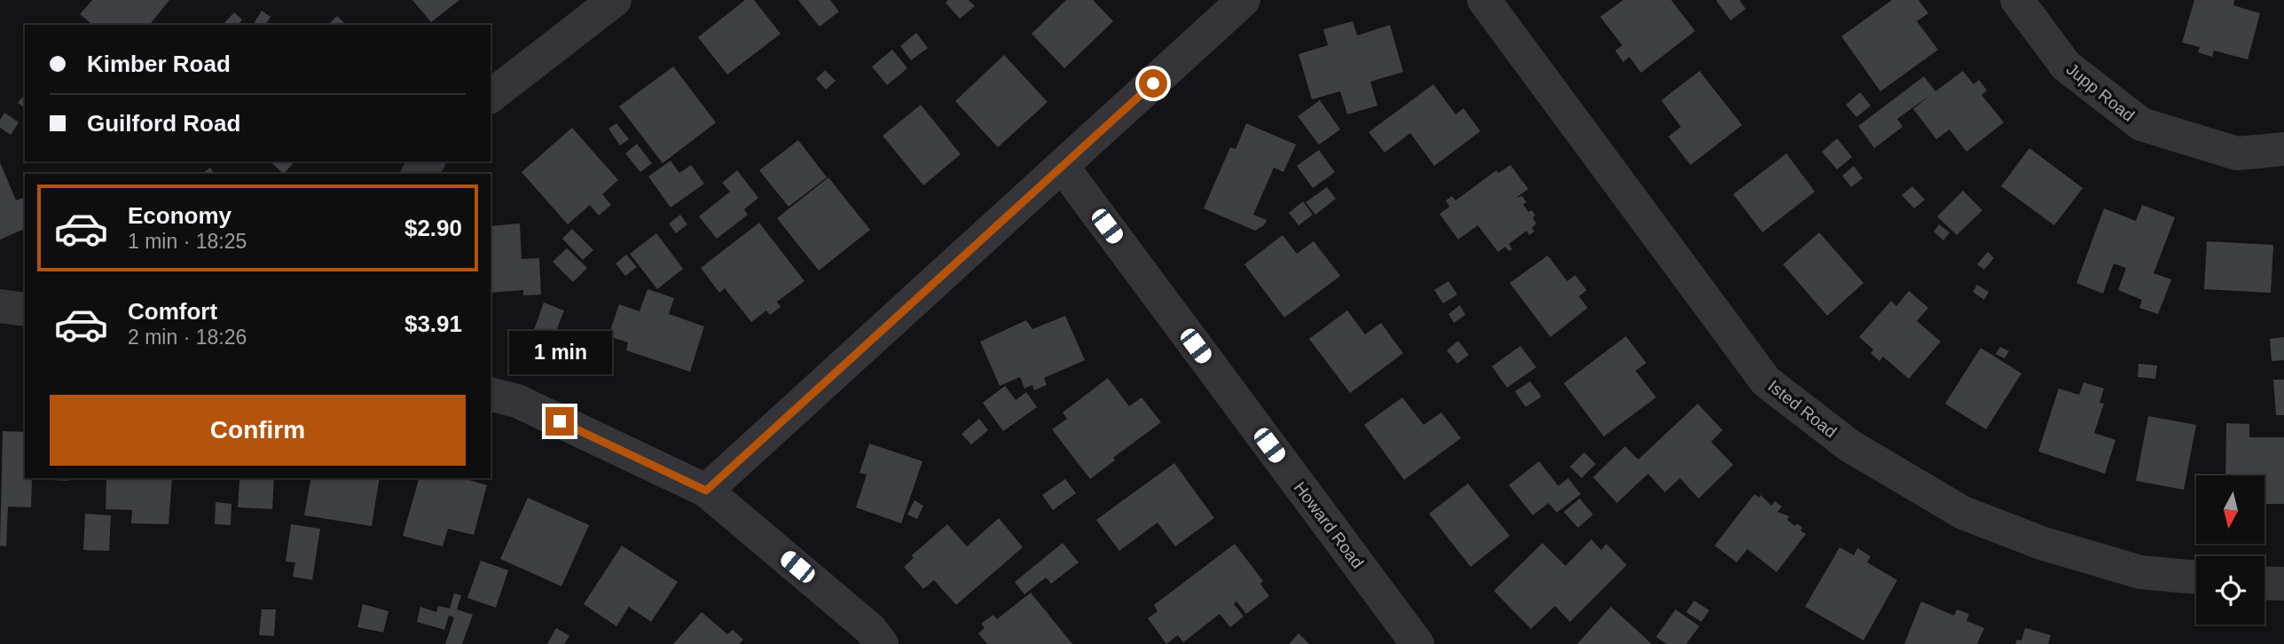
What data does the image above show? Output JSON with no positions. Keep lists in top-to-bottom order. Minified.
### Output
{"streets":{"street":["Jupp Road","Isted Road","Howard Road"]},"north":"bottom","page":{"banner":["Kimber Road","Guilford Road"],"list":[{"name":"Economy","note":"1 min · 18:25","value":"$2.90"},{"name":"Comfort","note":"2 min · 18:26","value":"$3.91"}],"bubble":"1 min","buttons":"Confirm"}}
